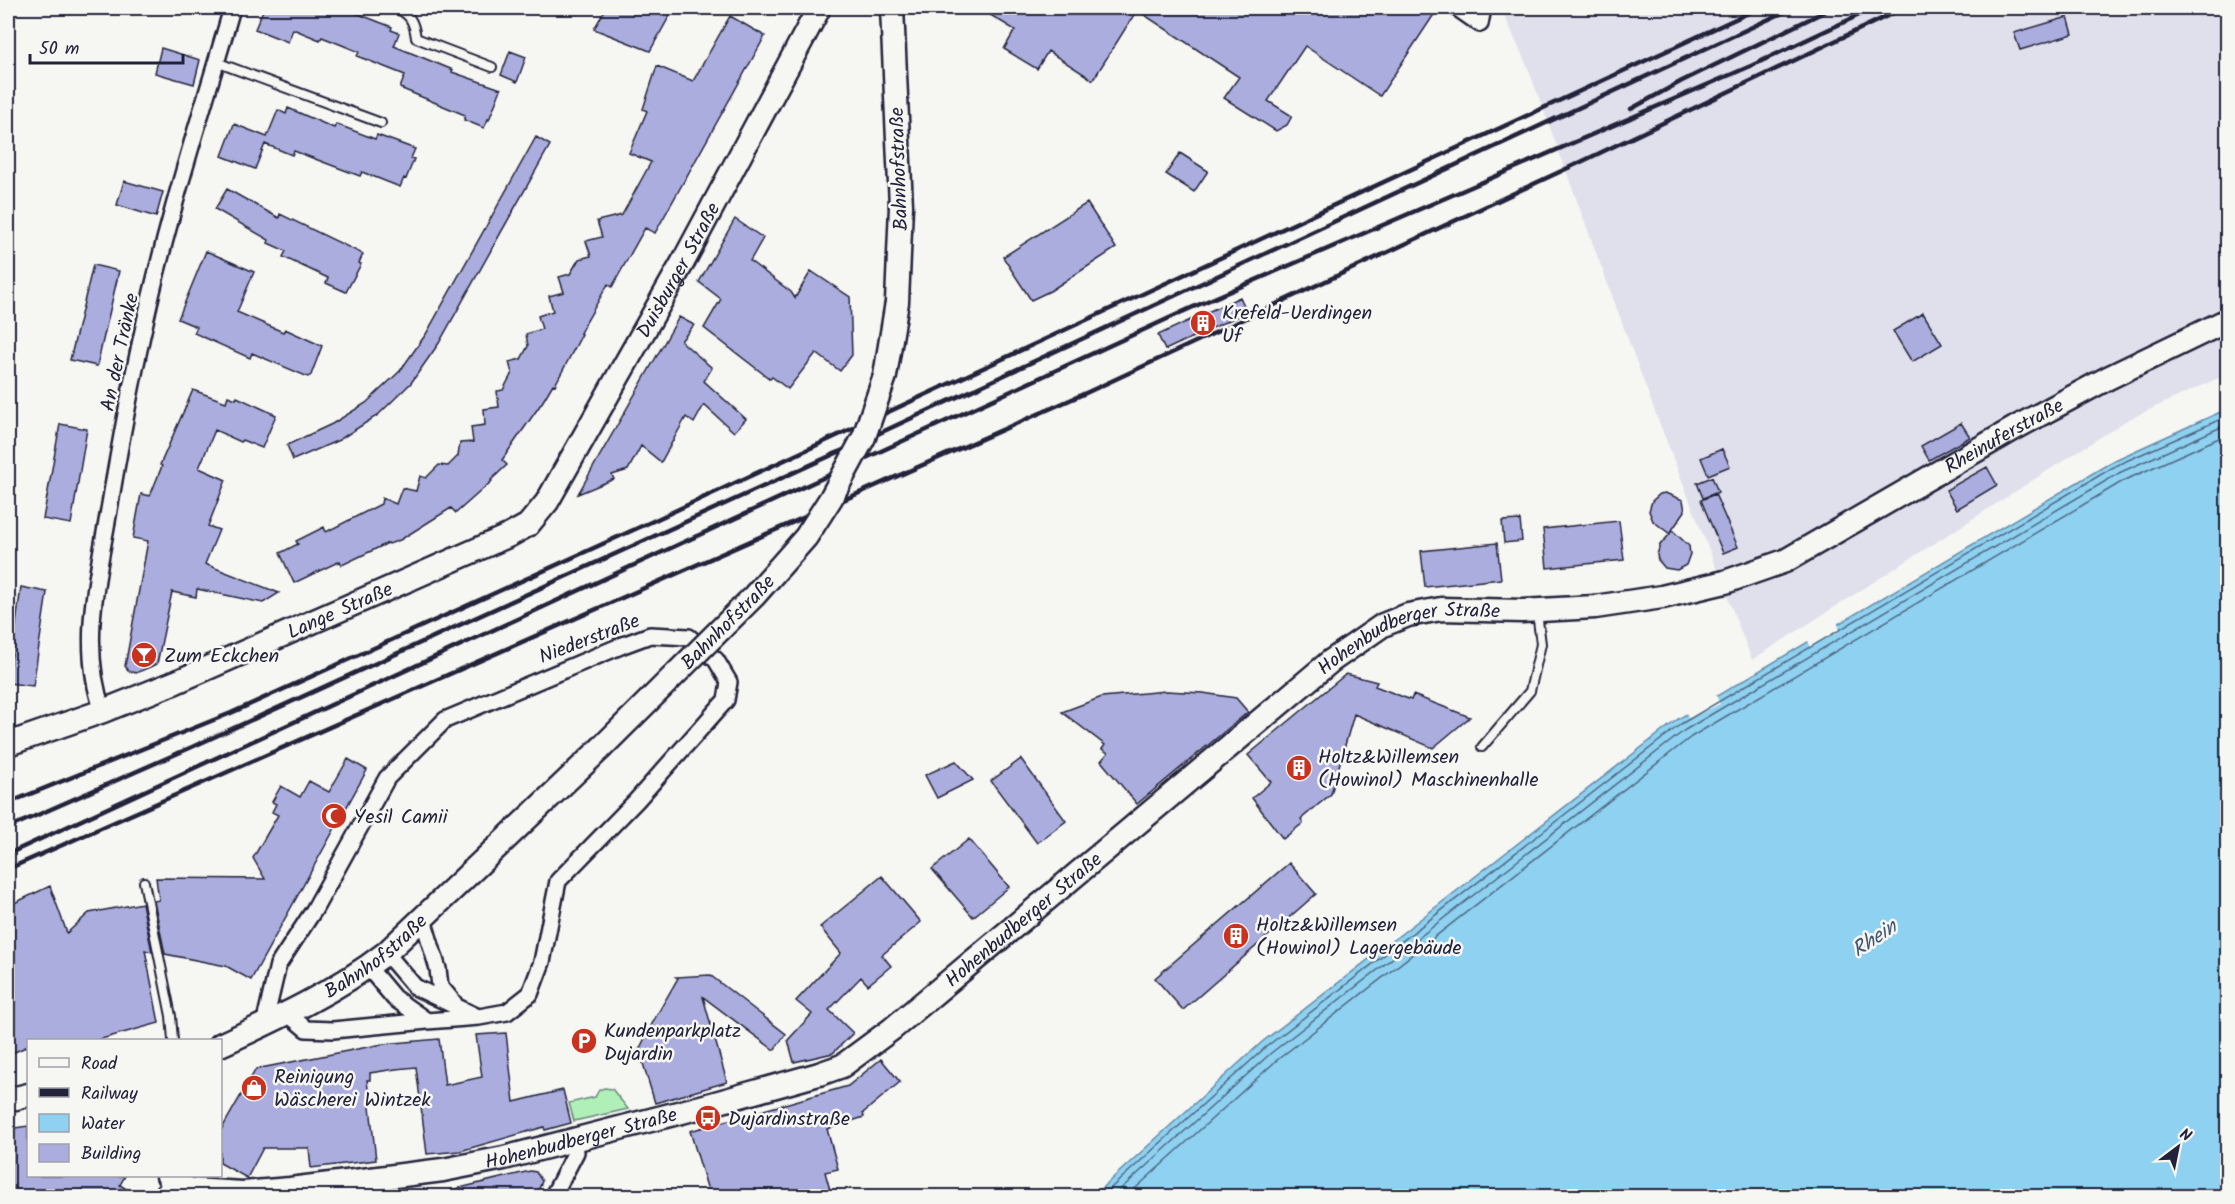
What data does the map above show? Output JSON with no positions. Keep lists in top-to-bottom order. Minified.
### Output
{"streets":{"street":["Bahnhofstraße","Duisburger Straße","An der Tränke","Rheinuferstraße","Lange Straße","Niederstraße","Hohenbudberger Straße"]},"crossings":[["Bahnhofstraße","Niederstraße"],["Duisburger Straße","Lange Straße"],["An der Tränke","Lange Straße"],["Rheinuferstraße","Hohenbudberger Straße"]],"water":["Rhein"],"places":{"building":["Krefeld-Uerdingen Uf","Holtz&Willemsen (Howinol) Maschinenhalle","Holtz&Willemsen (Howinol) Lagergebäude"],"bar":["Zum Eckchen"],"mosque":["Yesil Camii"],"parking":["Kundenparkplatz Dujardin"],"shop":["Reinigung Wäscherei Wintzek"],"bus stop":["Dujardinstraße"]},"legend":["Road","Railway","Water","Building"],"scale_bar":"50 m","north":"top right"}
